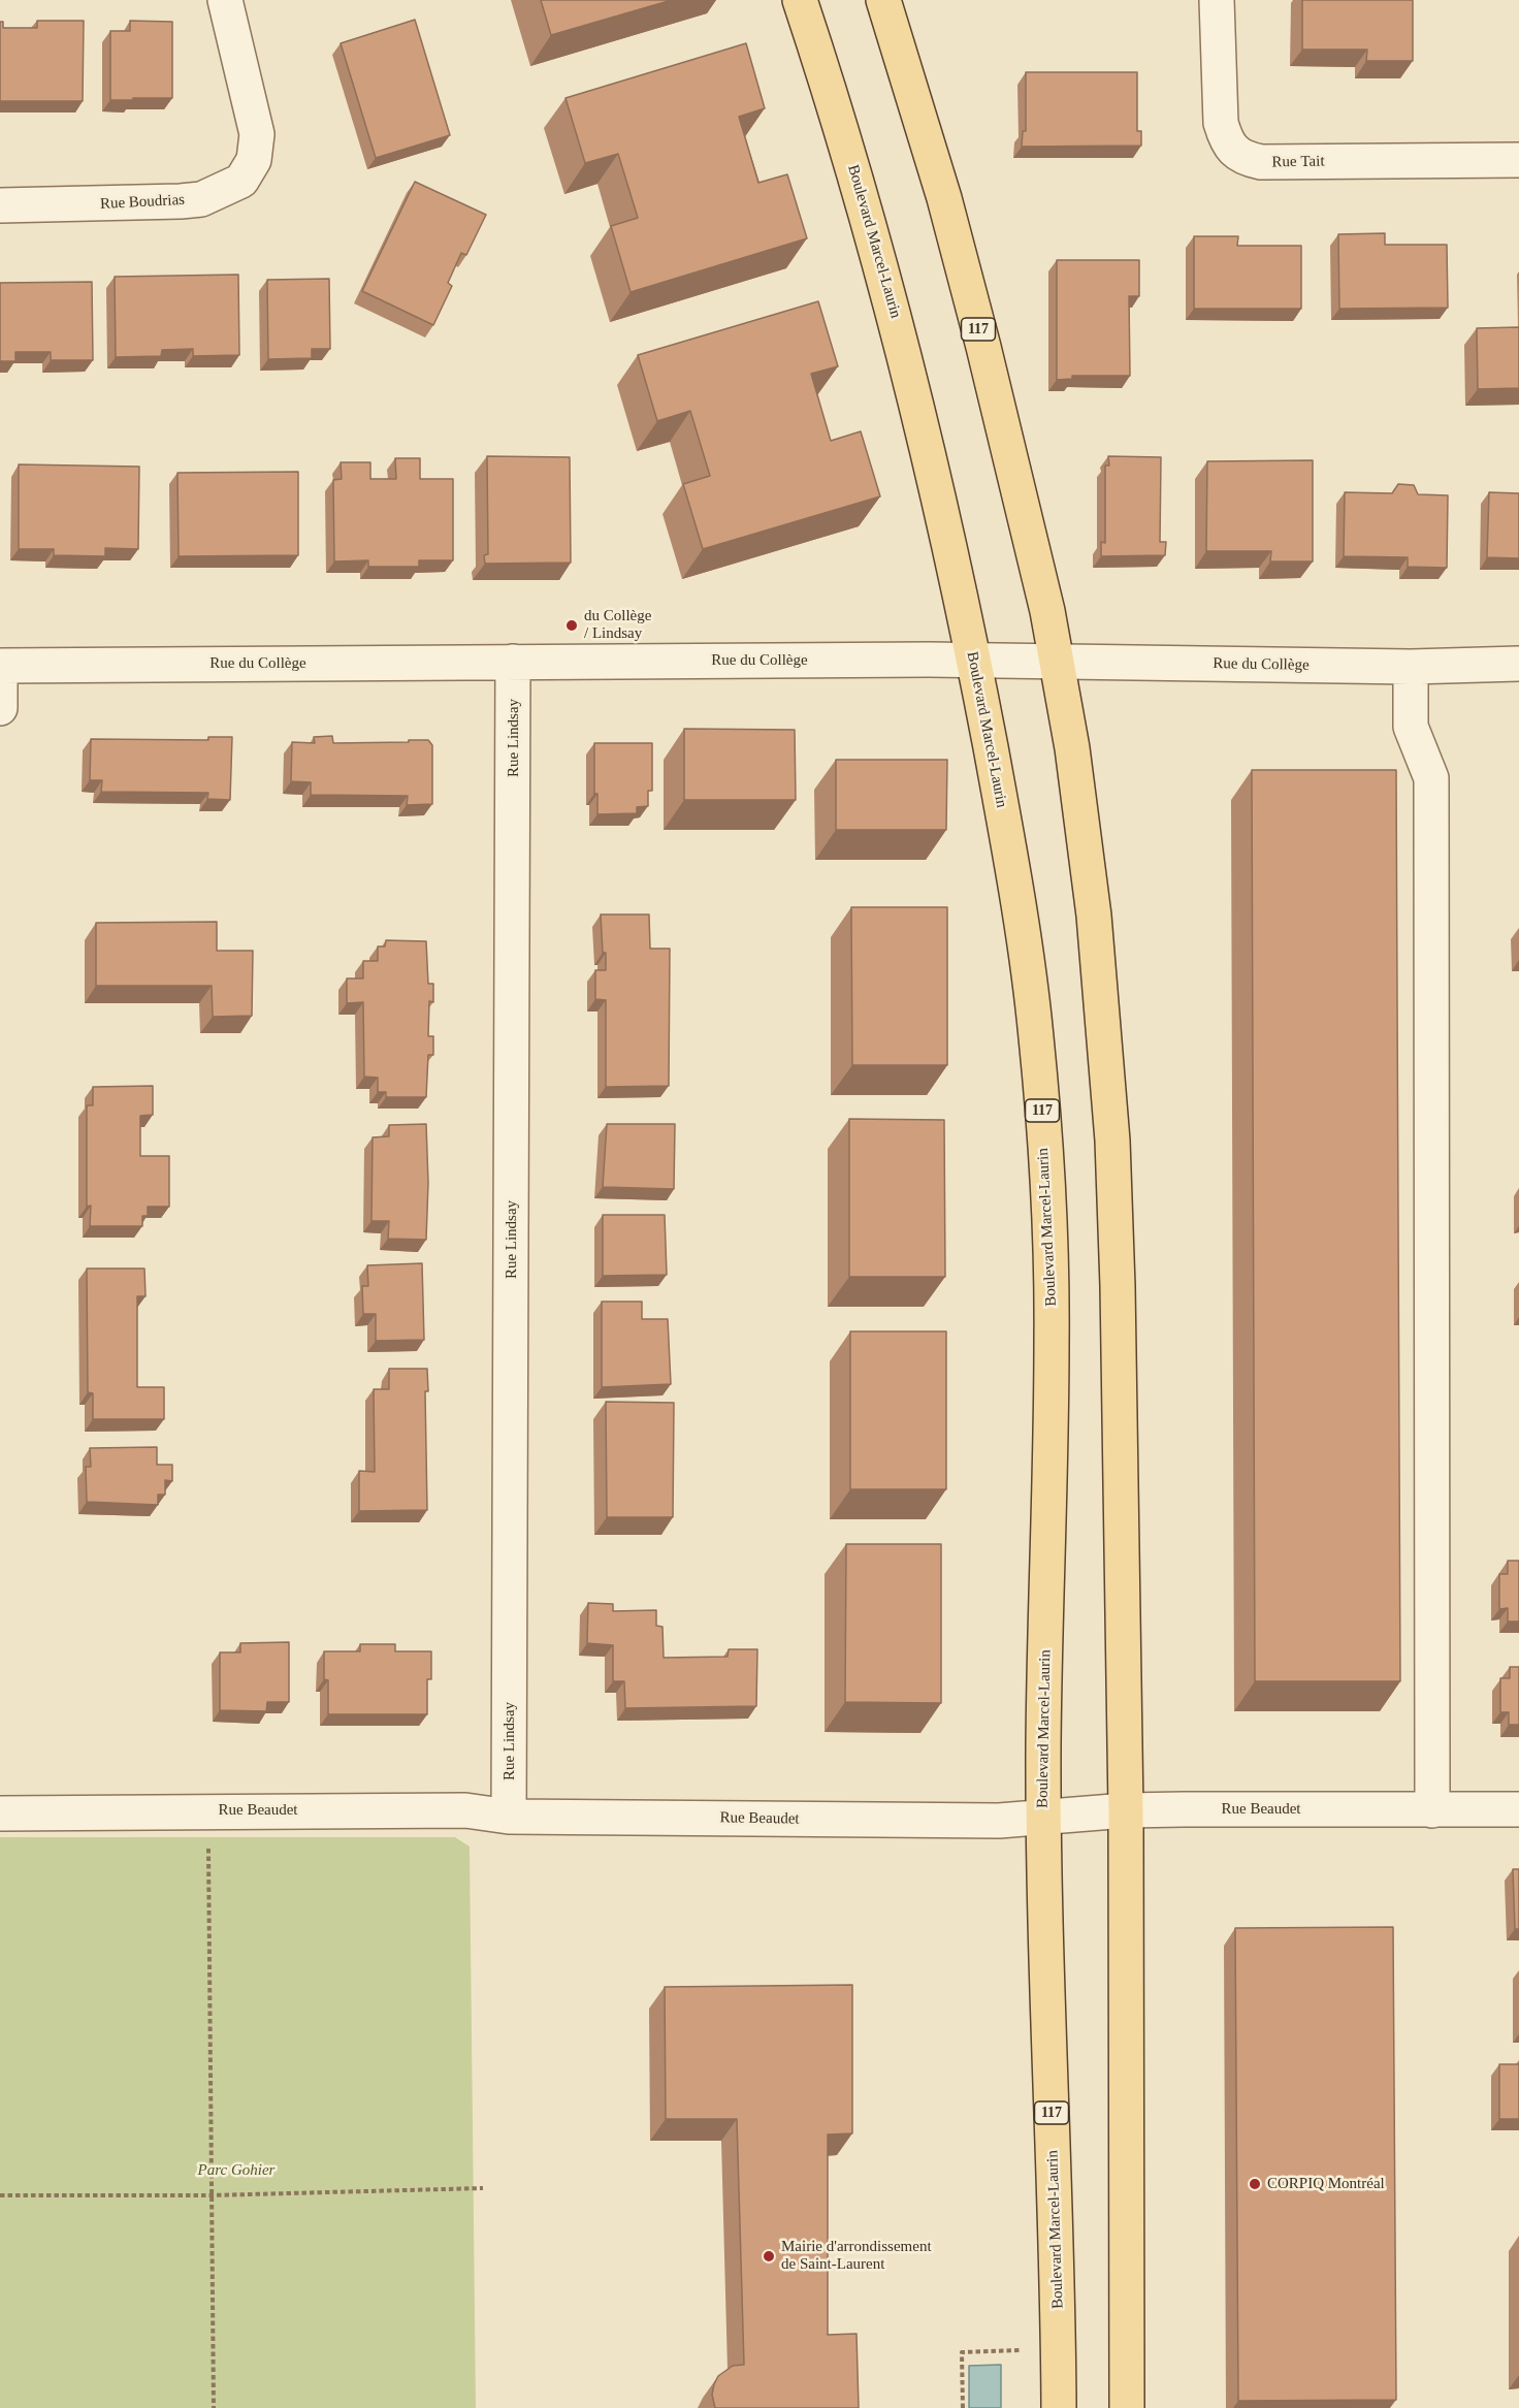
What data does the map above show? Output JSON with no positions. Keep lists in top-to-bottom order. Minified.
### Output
{"streets":{"main road":["Boulevard Marcel-Laurin","117"],"street":["Rue Tait","Rue Boudrias","Rue du Collège","Rue Lindsay","Rue Beaudet"]},"crossings":[["Boulevard Marcel-Laurin","Rue du Collège"],["Boulevard Marcel-Laurin","Rue Beaudet"],["117","Rue du Collège"],["117","Rue Beaudet"],["Rue du Collège","Rue Lindsay"],["Rue Lindsay","Rue Beaudet"]],"parks":["Parc Gohier"],"places":["du Collège / Lindsay","CORPIQ Montréal","Mairie d'arrondissement de Saint-Laurent"]}
